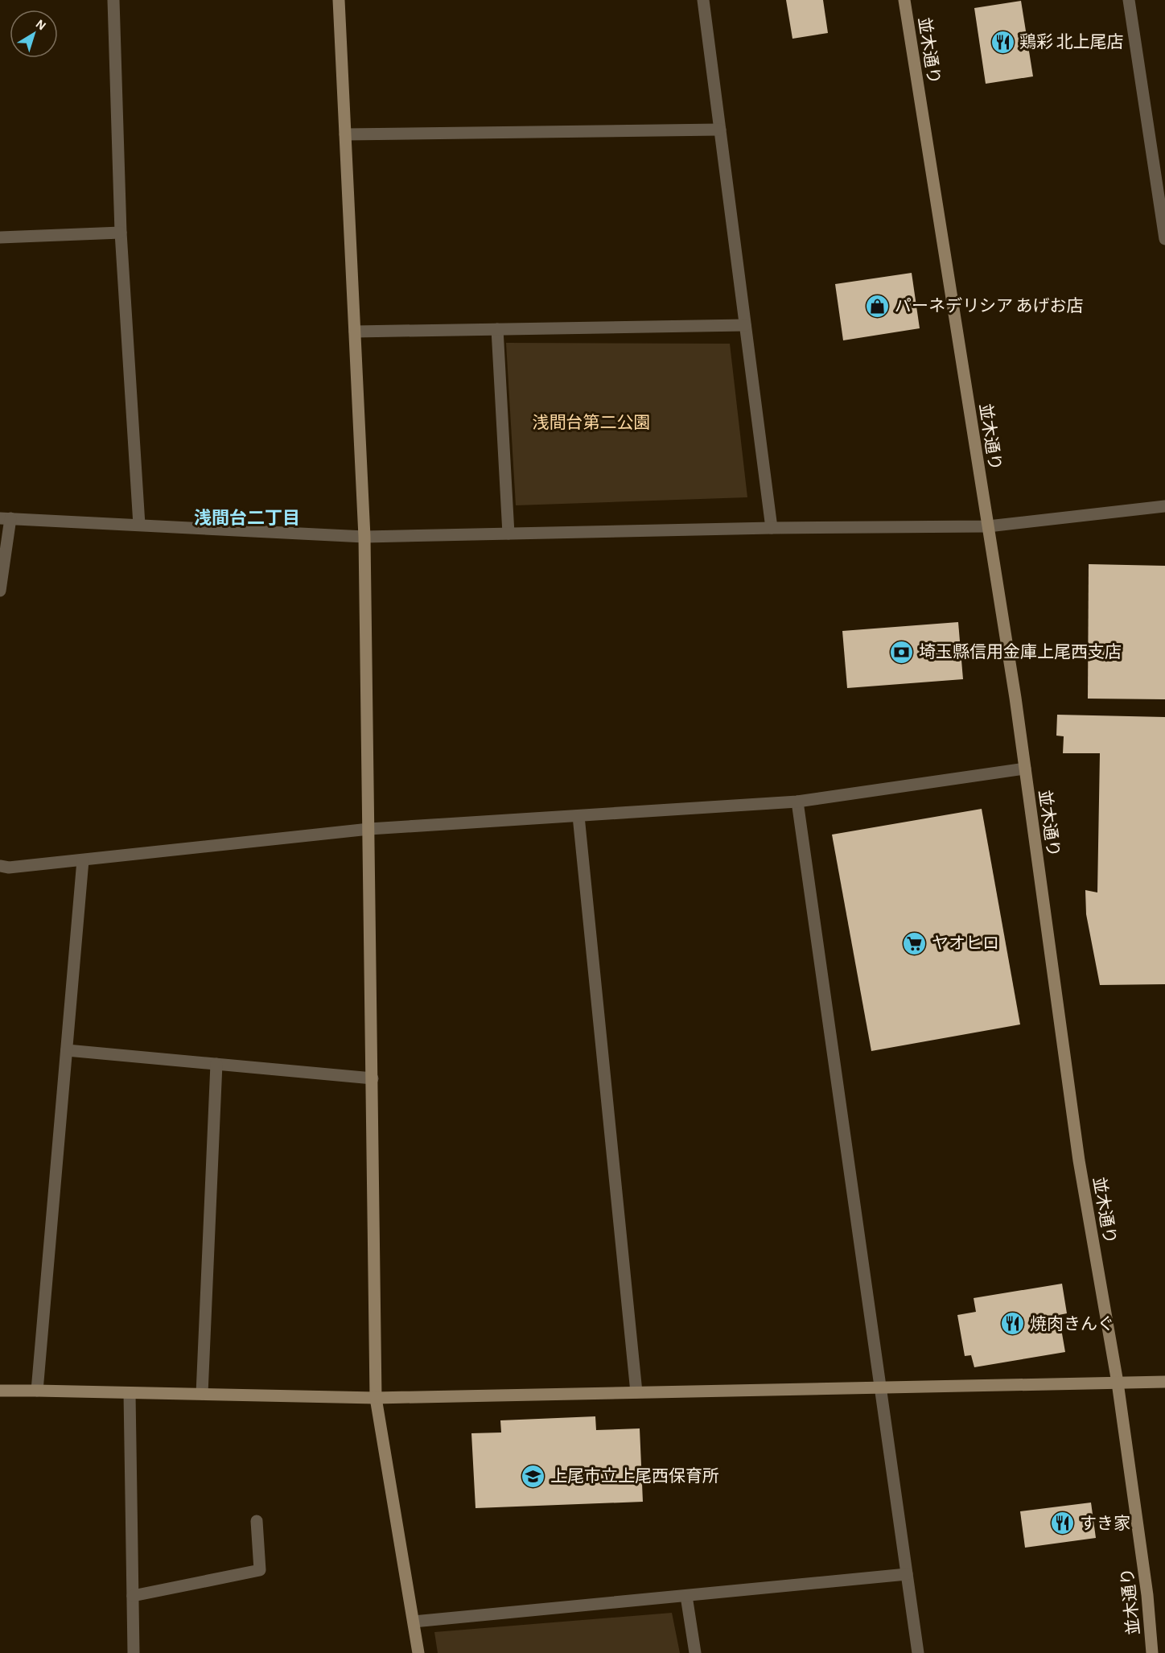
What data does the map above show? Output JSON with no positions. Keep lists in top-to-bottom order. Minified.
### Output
{"streets":{"street":["並木通り"]},"districts":["浅間台二丁目"],"parks":["浅間台第二公園"],"places":{"restaurant":["鶏彩 北上尾店","焼肉きんぐ","すき家"],"shop":["パーネデリシア あげお店"],"bank":["埼玉縣信用金庫上尾西支店"],"supermarket":["ヤオヒロ"],"school or university":["上尾市立上尾西保育所"]},"north":"top right"}
